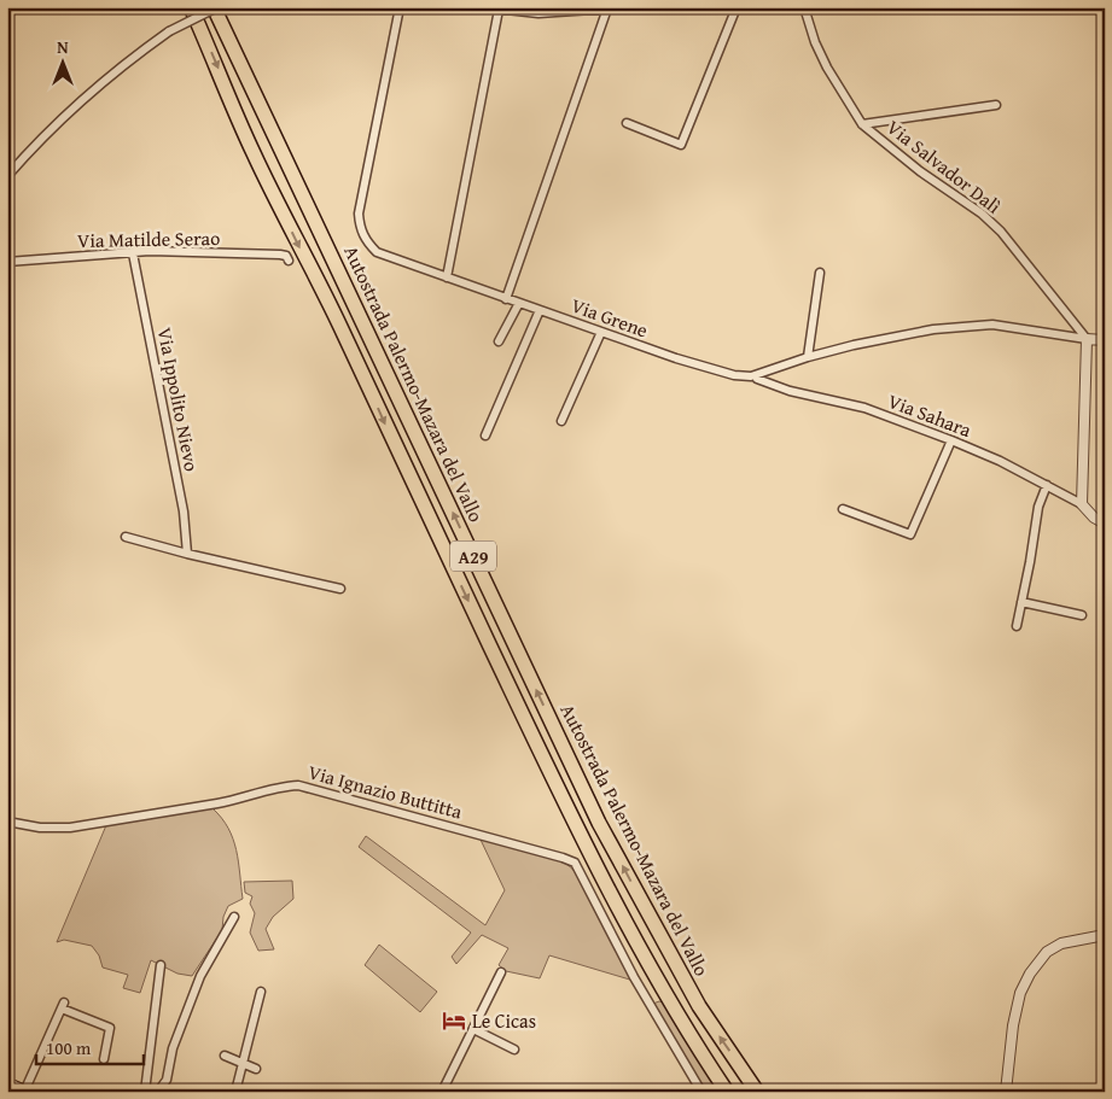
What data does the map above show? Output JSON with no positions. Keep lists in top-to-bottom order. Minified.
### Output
{"streets":{"highway":["Autostrada Palermo-Mazara del Vallo","A29"],"street":["Via Salvador Dalì","Via Matilde Serao","Via Grene","Via Ippolito Nievo","Via Sahara","Via Ignazio Buttitta"]},"crossings":[["Via Salvador Dalì","Via Grene"],["Via Matilde Serao","Via Ippolito Nievo"]],"places":{"hotel":["Le Cicas"]},"scale_bar":"100 m","north":"top"}
